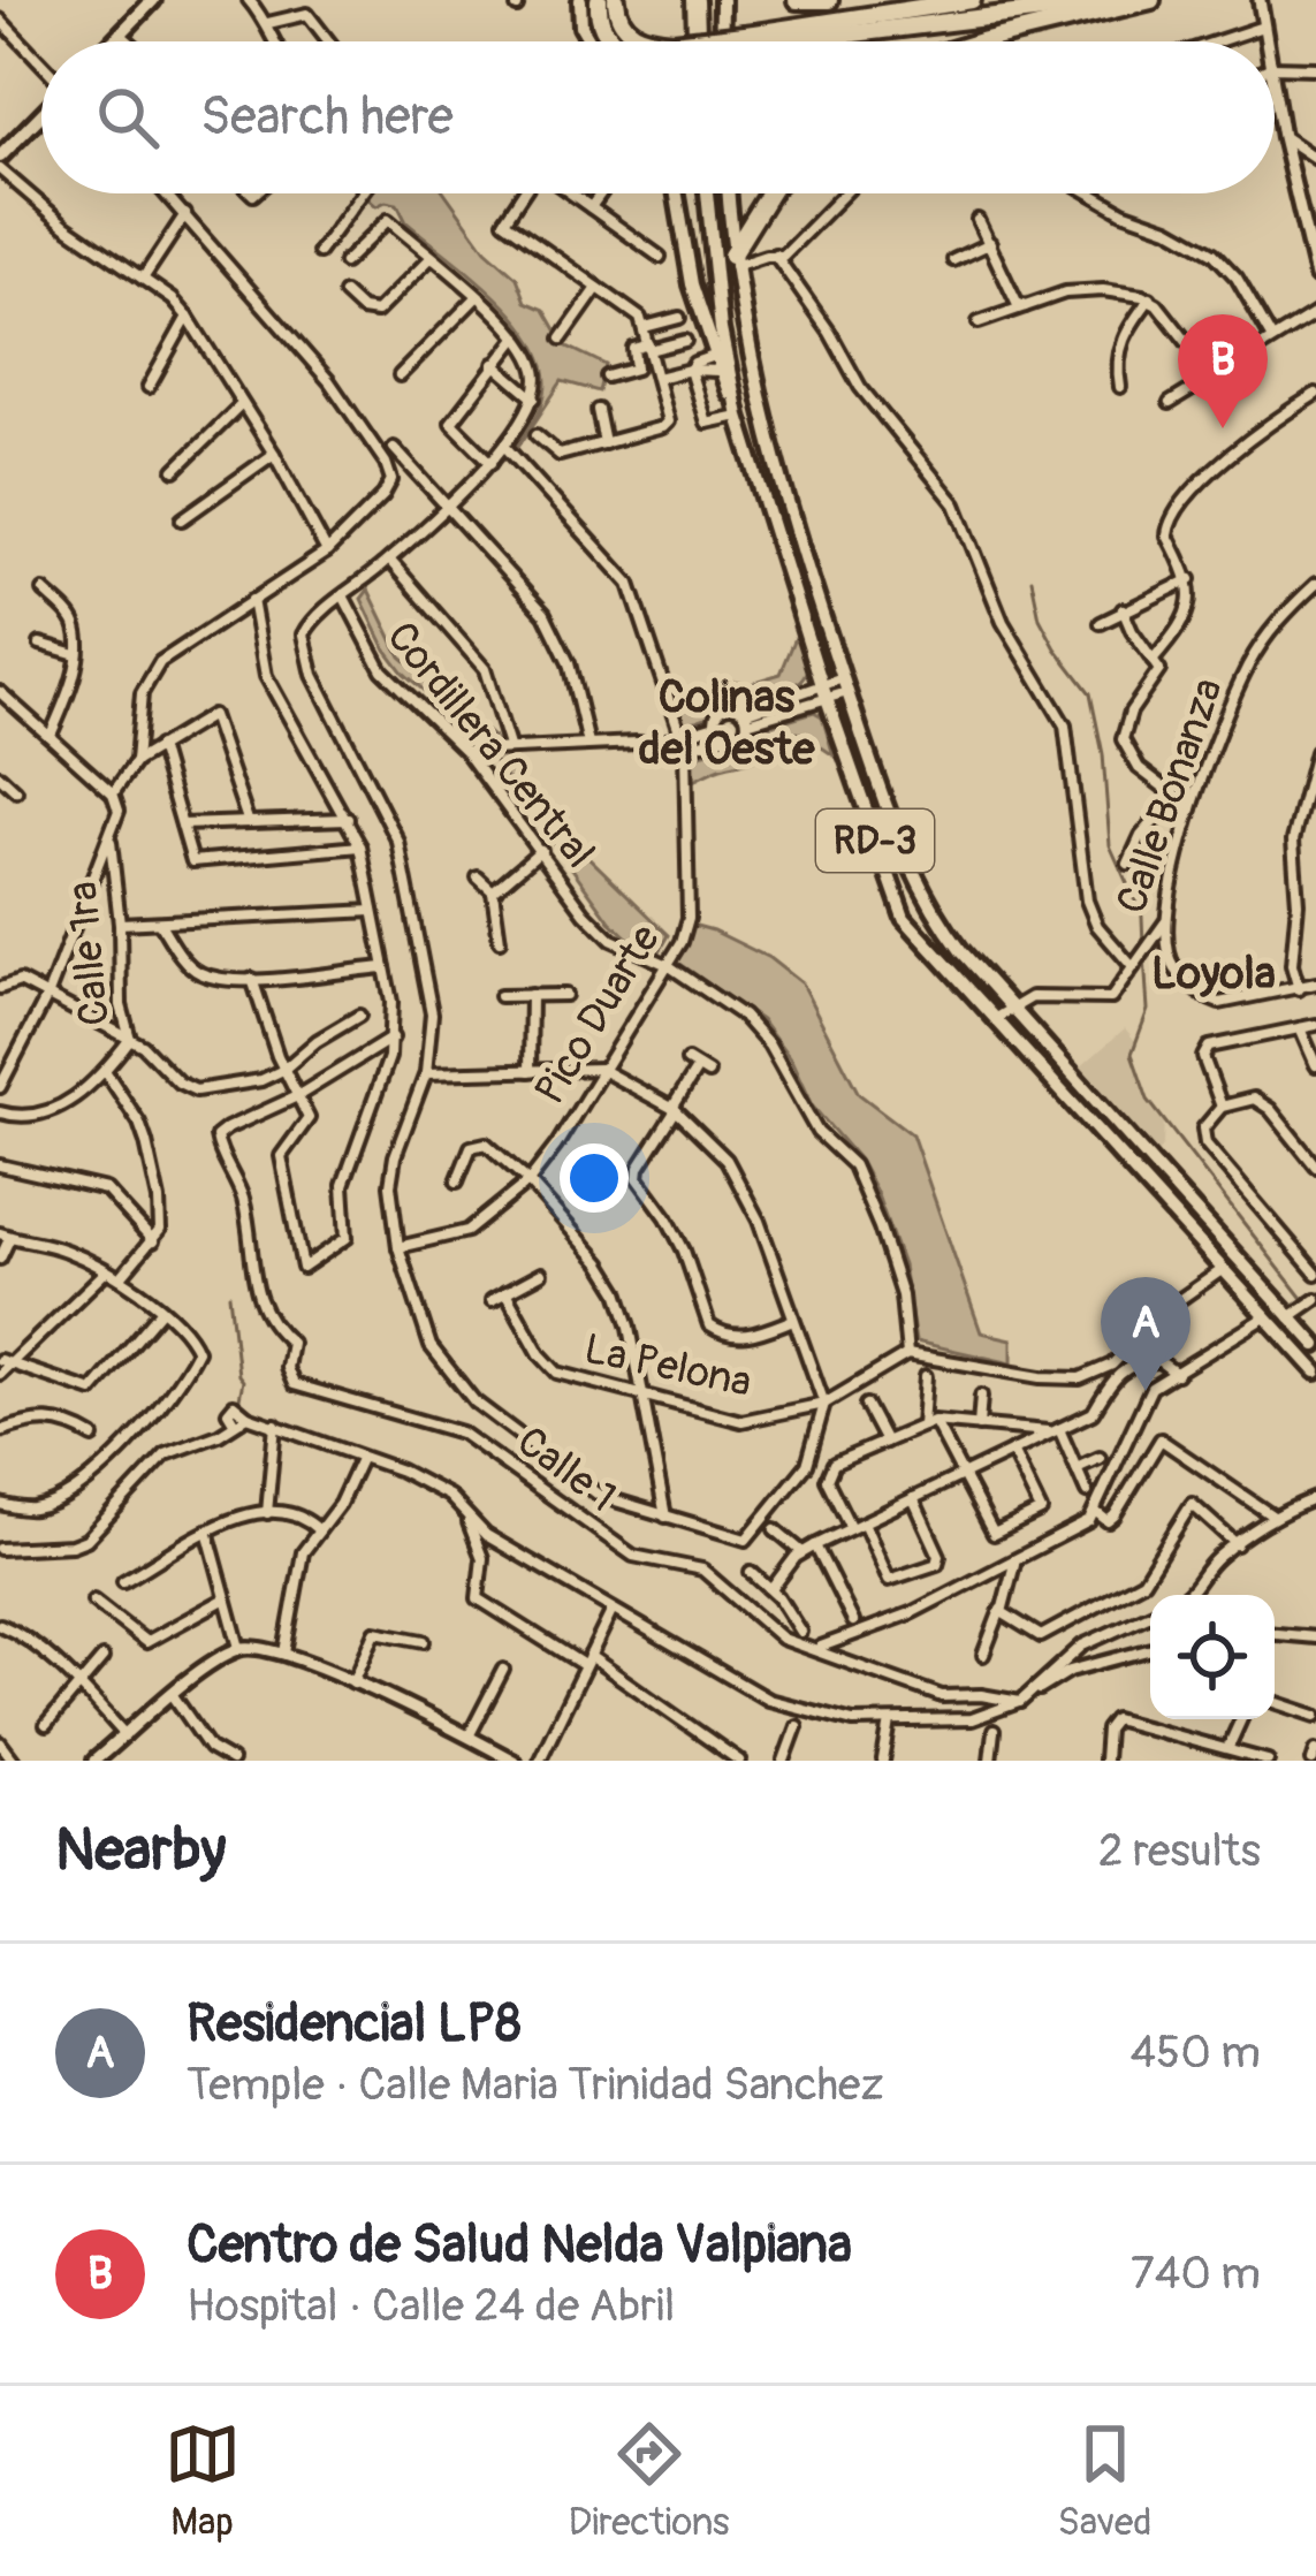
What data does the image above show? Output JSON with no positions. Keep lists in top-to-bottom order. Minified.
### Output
{"streets":{"main road":["RD-3"],"street":["Cordillera Central","Calle Bonanza","Calle 1ra","Pico Duarte","La Pelona","Calle 1"]},"crossings":[["Cordillera Central","Pico Duarte"],["Cordillera Central","La Pelona"],["Calle Bonanza","RD-3"]],"districts":["Colinas del Oeste","Loyola"],"page":{"search":"Search here","pins":["B","A"],"heading":["Nearby","2 results"],"list":[{"mark":"A","name":"Residencial LP8","note":"Temple · Calle Maria Trinidad Sanchez","value":"450 m"},{"mark":"B","name":"Centro de Salud Nelda Valpiana","note":"Hospital · Calle 24 de Abril","value":"740 m"}],"nav":["Map","Directions","Saved"]}}
